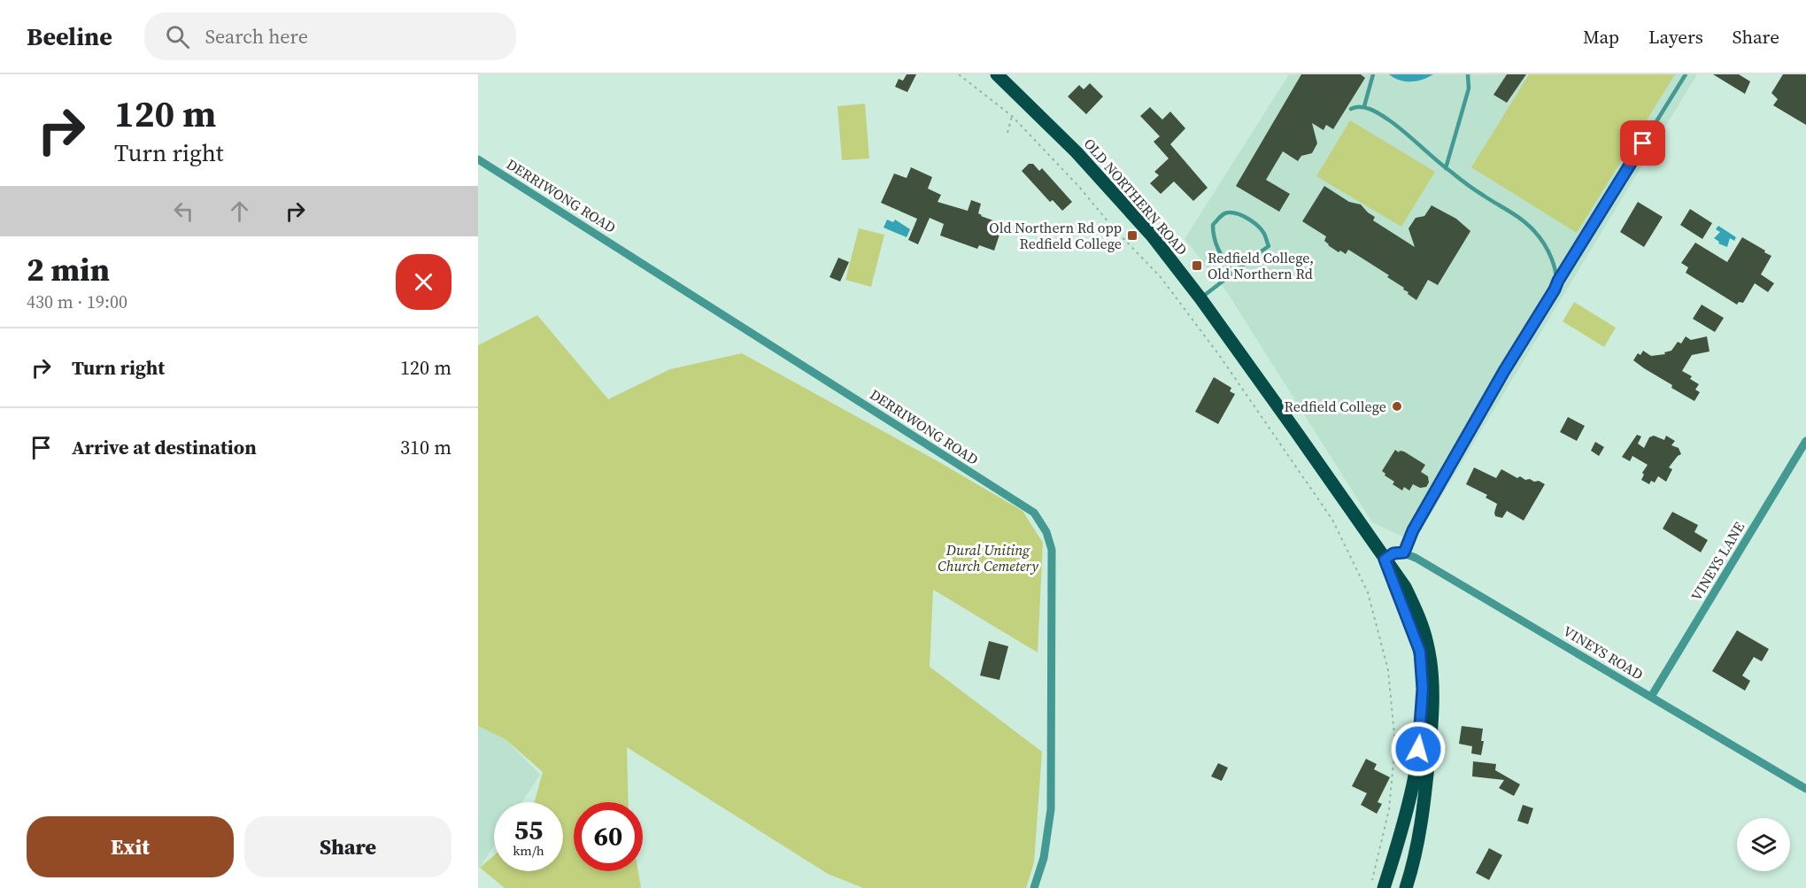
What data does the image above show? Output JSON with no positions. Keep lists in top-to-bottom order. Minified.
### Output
{"streets":{"main road":["OLD NORTHERN ROAD"],"street":["DERRIWONG ROAD","VINEYS LANE","VINEYS ROAD"]},"crossings":[["VINEYS LANE","VINEYS ROAD"]],"parks":["Dural Uniting Church Cemetery"],"places":{"transit":["Old Northern Rd opp Redfield College","Redfield College, Old Northern Rd"],"other":["Redfield College"]},"page":{"header":"Beeline","search":"Search here","nav":["Map","Layers","Share"],"turn":["120 m","Turn right"],"heading":["2 min","430 m · 19:00"],"list":[{"name":"Turn right","value":"120 m"},{"name":"Arrive at destination","value":"310 m"}],"speed":"55 km/h","limit":"60","buttons":["Exit","Share"]}}
